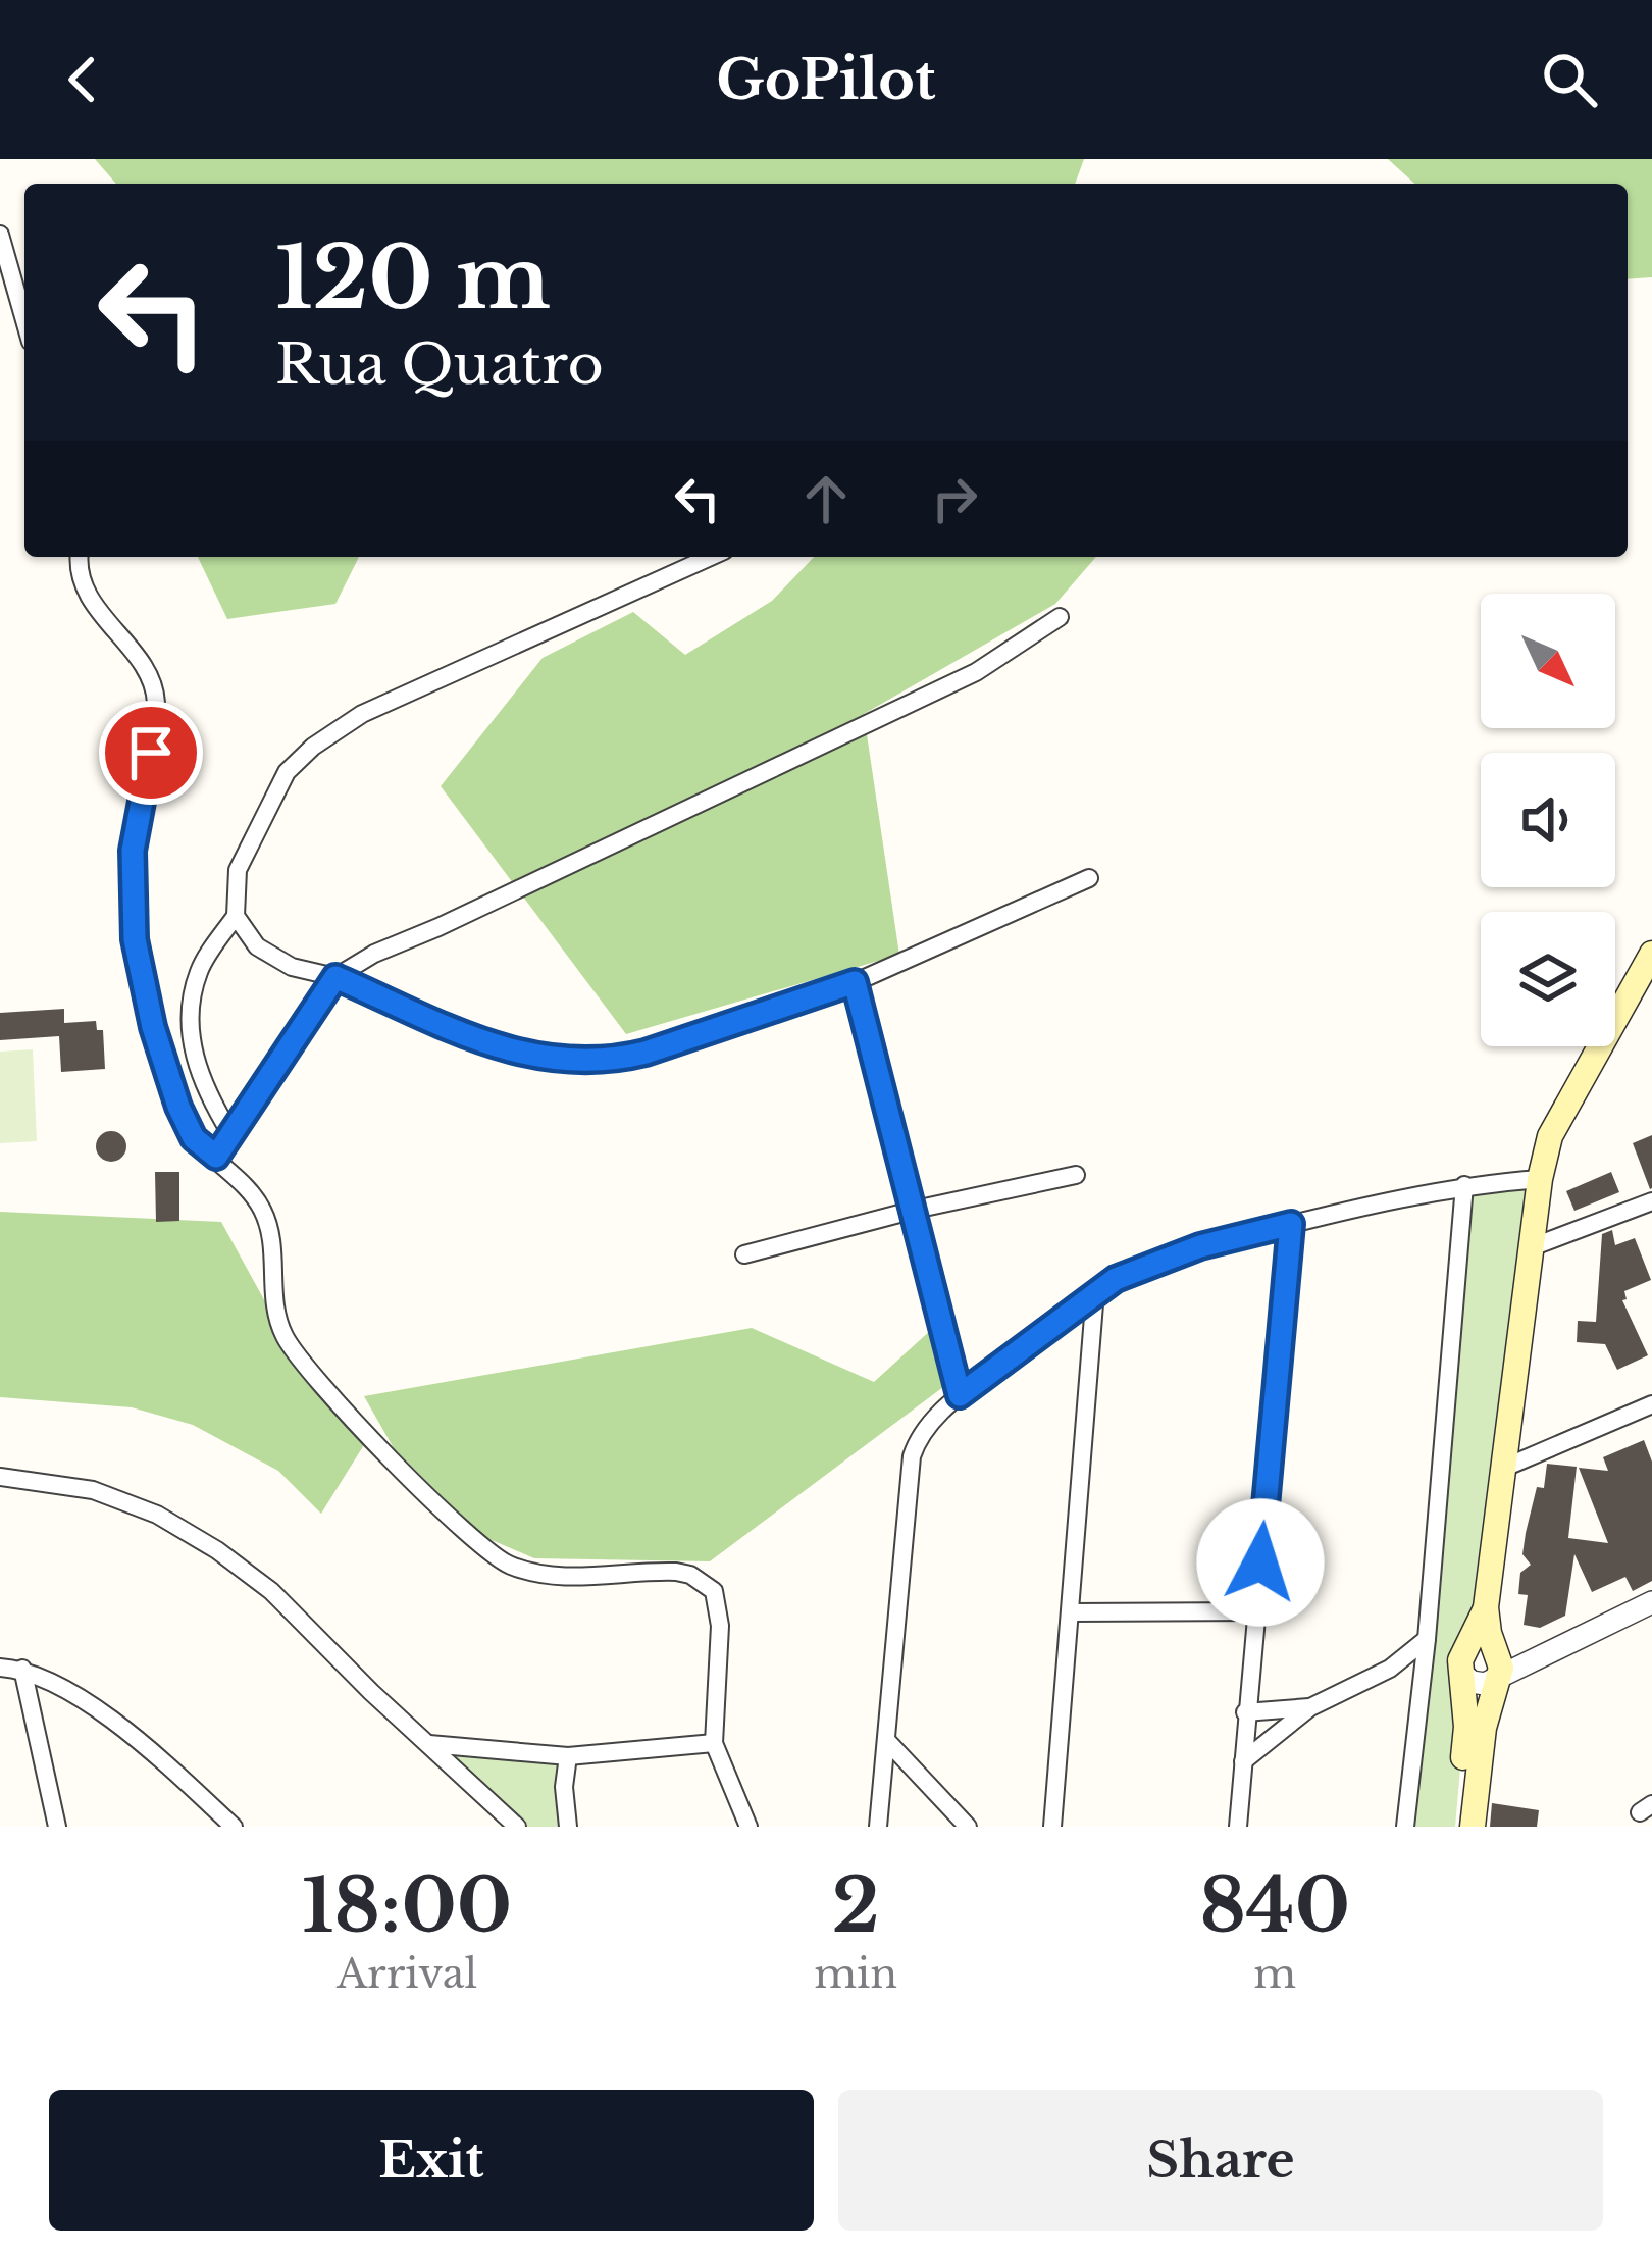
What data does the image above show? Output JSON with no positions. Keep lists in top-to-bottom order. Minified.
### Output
{"north":"bottom right","page":{"header":"GoPilot","turn":["120 m","Rua Quatro"],"eta":["18:00","Arrival","2","min","840","m"],"buttons":["Exit","Share"]}}
